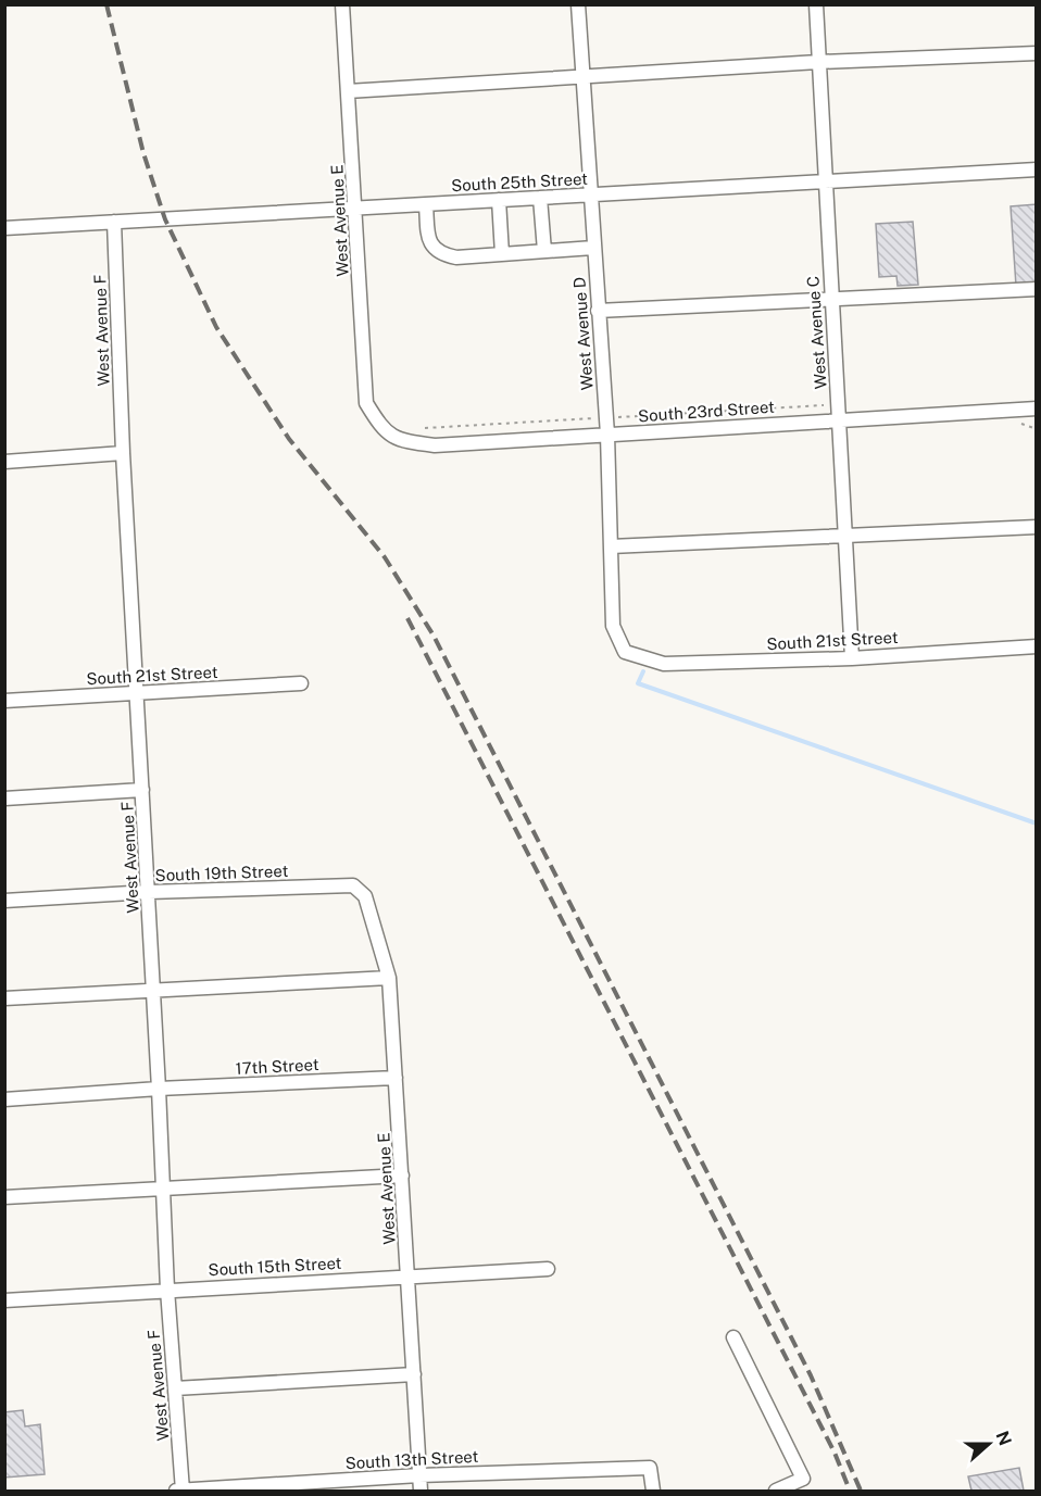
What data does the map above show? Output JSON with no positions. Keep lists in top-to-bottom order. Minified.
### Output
{"streets":{"street":["South 25th Street","West Avenue E","West Avenue F","West Avenue C","West Avenue D","South 23rd Street","South 21st Street","South 19th Street","17th Street","South 15th Street","South 13th Street"]},"crossings":[["South 25th Street","West Avenue E"],["South 25th Street","West Avenue F"],["South 25th Street","West Avenue C"],["South 25th Street","West Avenue D"],["West Avenue E","South 23rd Street"],["West Avenue E","South 19th Street"],["West Avenue E","17th Street"],["West Avenue E","South 15th Street"],["West Avenue E","South 13th Street"],["West Avenue F","South 21st Street"],["West Avenue F","South 19th Street"],["West Avenue F","17th Street"],["West Avenue F","South 15th Street"],["West Avenue F","South 13th Street"],["West Avenue C","South 23rd Street"],["West Avenue C","South 21st Street"],["West Avenue D","South 23rd Street"],["West Avenue D","South 21st Street"]],"north":"right"}
